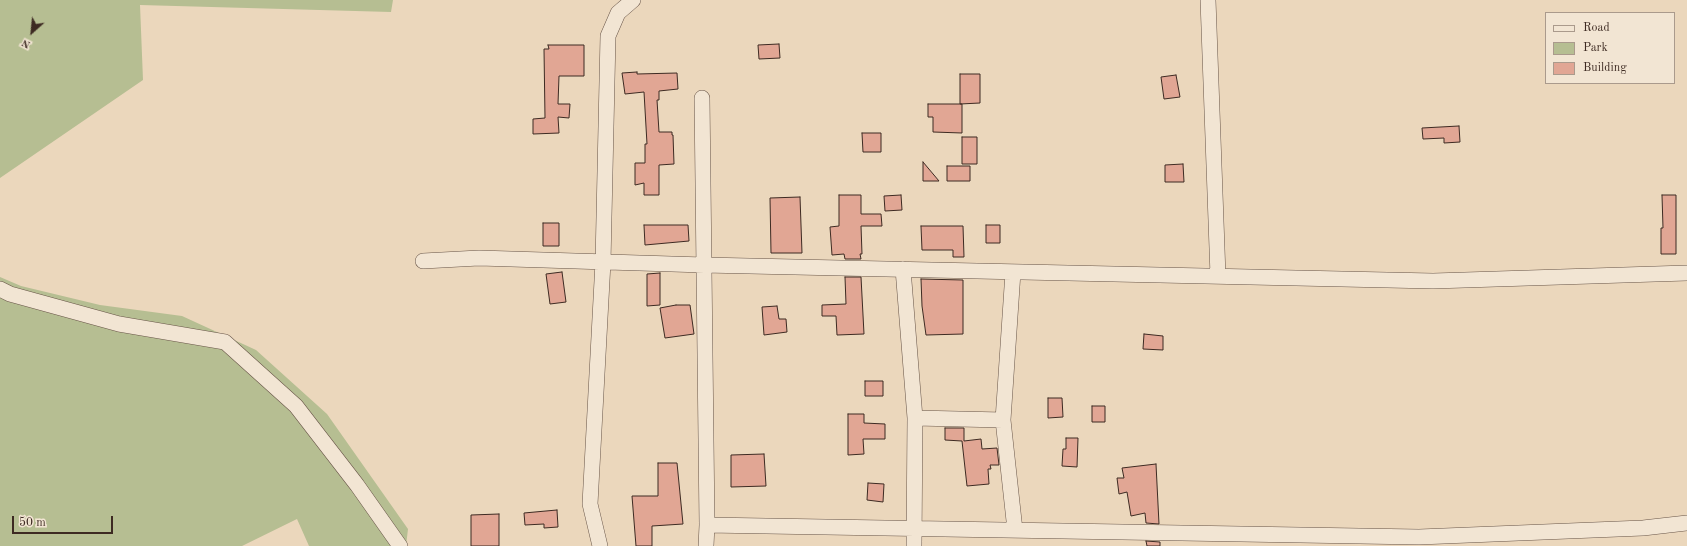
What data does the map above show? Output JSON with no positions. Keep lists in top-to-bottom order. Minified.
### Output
{"legend":["Road","Park","Building"],"scale_bar":"50 m","north":"bottom left"}
